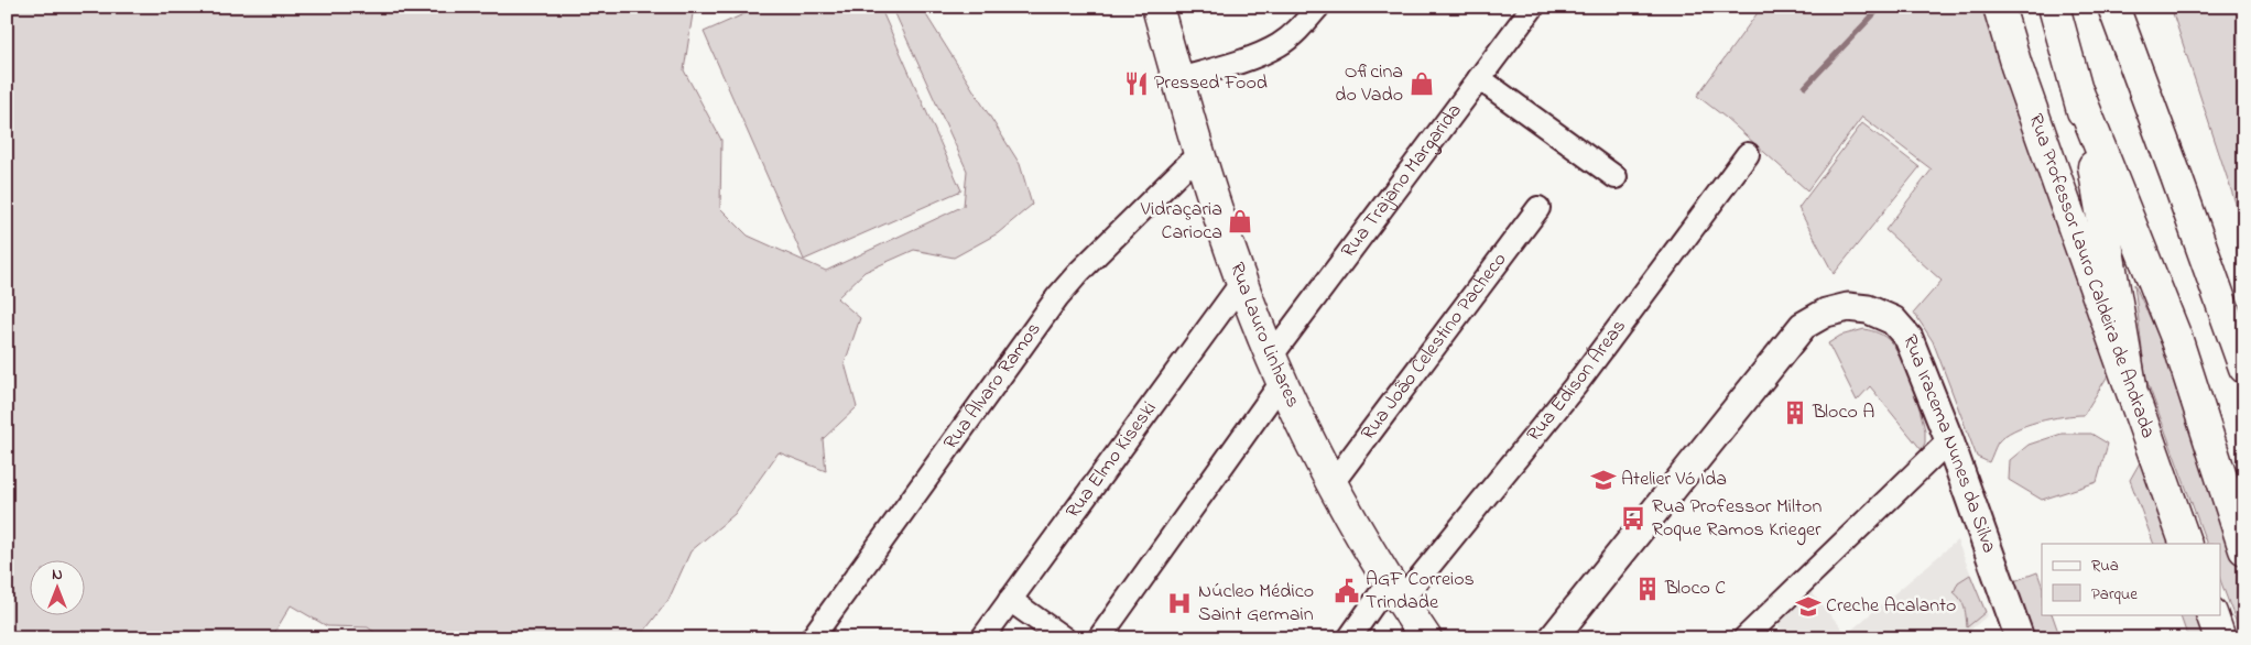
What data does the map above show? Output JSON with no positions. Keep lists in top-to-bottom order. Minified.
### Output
{"streets":{"main road":["Rua Professor Lauro Caldeira de Andrada","Rua Lauro Linhares"],"street":["Rua Trajano Margarida","Rua João Celestino Pacheco","Rua Edison Áreas","Rua Álvaro Ramos","Rua Iracema Nunes da Silva","Rua Elmo Kiseski"]},"crossings":[["Rua Trajano Margarida","Rua Lauro Linhares"],["Rua Lauro Linhares","Rua João Celestino Pacheco"],["Rua Lauro Linhares","Rua Edison Áreas"],["Rua Lauro Linhares","Rua Álvaro Ramos"],["Rua Lauro Linhares","Rua Elmo Kiseski"]],"places":{"restaurant":["Pressed Food"],"shop":["Oficina do Vado","Vidraçaria Carioca"],"building":["Bloco A","Bloco C"],"school or university":["Atelier Vó Ida","Creche Acalanto"],"bus stop":["Rua Professor Milton Roque Ramos Krieger"],"public building":["AGF Correios Trindade"],"hospital":["Núcleo Médico Saint Germain"]},"legend":["Rua","Parque"],"north":"top"}
